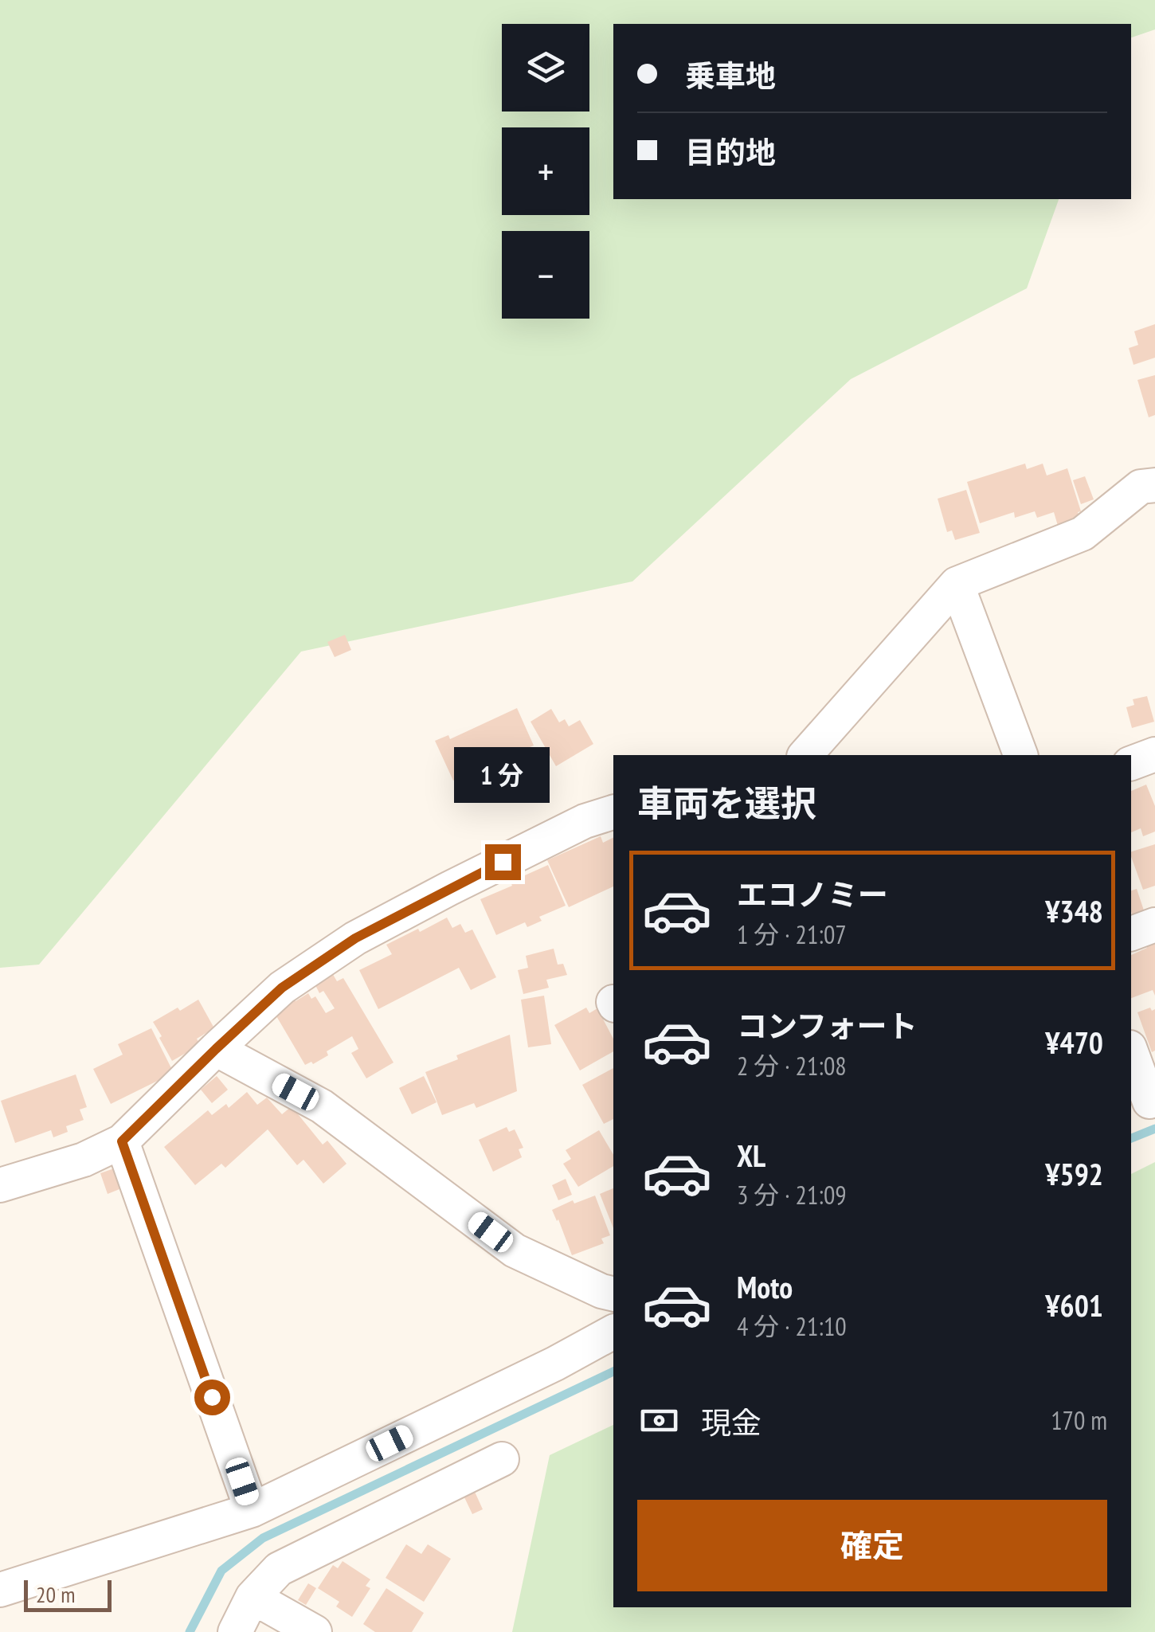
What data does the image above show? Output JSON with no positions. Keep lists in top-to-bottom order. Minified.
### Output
{"scale_bar":"20 m","page":{"map_buttons":["+","−"],"banner":["乗車地","目的地"],"bubble":"1 分","heading":"車両を選択","list":[{"name":"エコノミー","note":"1 分 · 21:07","value":"¥348"},{"name":"コンフォート","note":"2 分 · 21:08","value":"¥470"},{"name":"XL","note":"3 分 · 21:09","value":"¥592"},{"name":"Moto","note":"4 分 · 21:10","value":"¥601"}],"pay":["現金","170 m"],"buttons":"確定","scale":"20 m"}}
